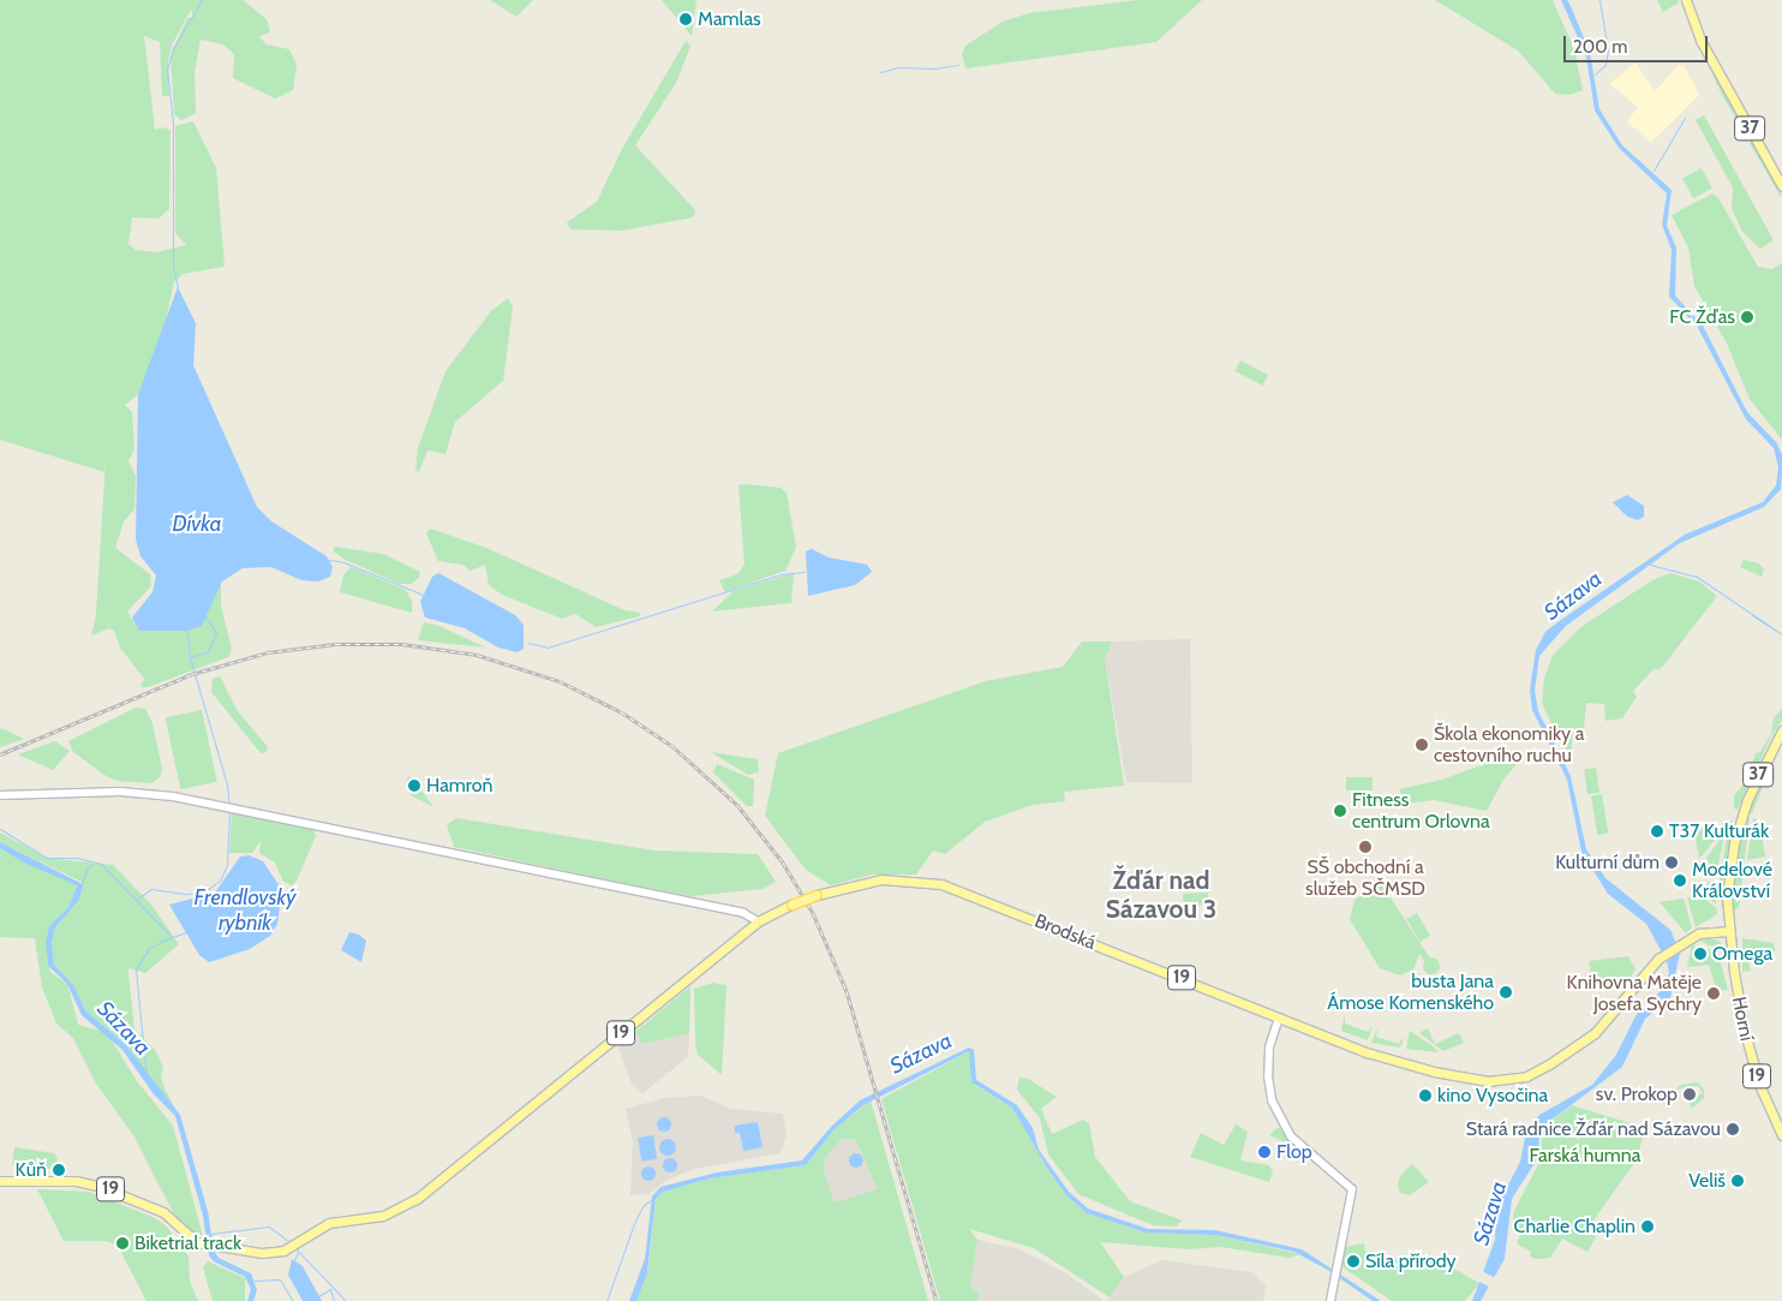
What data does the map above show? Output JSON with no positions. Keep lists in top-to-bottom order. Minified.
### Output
{"streets":{"main road":["37","Brodská","19","Horní"]},"crossings":[["37","Brodská"],["37","Horní"],["Brodská","19"],["Brodská","Horní"]],"districts":["Žďár nad Sázavou 3"],"water":["Dívka","Sázava","Frendlovský rybník"],"parks":["Farská humna"],"places":["Mamlas","FC Žďas","Škola ekonomiky a cestovního ruchu","Hamroň","Fitness centrum Orlovna","T37 Kulturák","SŠ obchodní a služeb SČMSD","Kulturní dům","Modelové Království","Omega","busta Jana Ámose Komenského","Knihovna Matěje Josefa Sychry","sv. Prokop","kino Vysočina","Stará radnice Žďár nad Sázavou","Flop","Kůň","Veliš","Charlie Chaplin","Biketrial track","Síla přírody"],"scale_bar":"200 m"}
